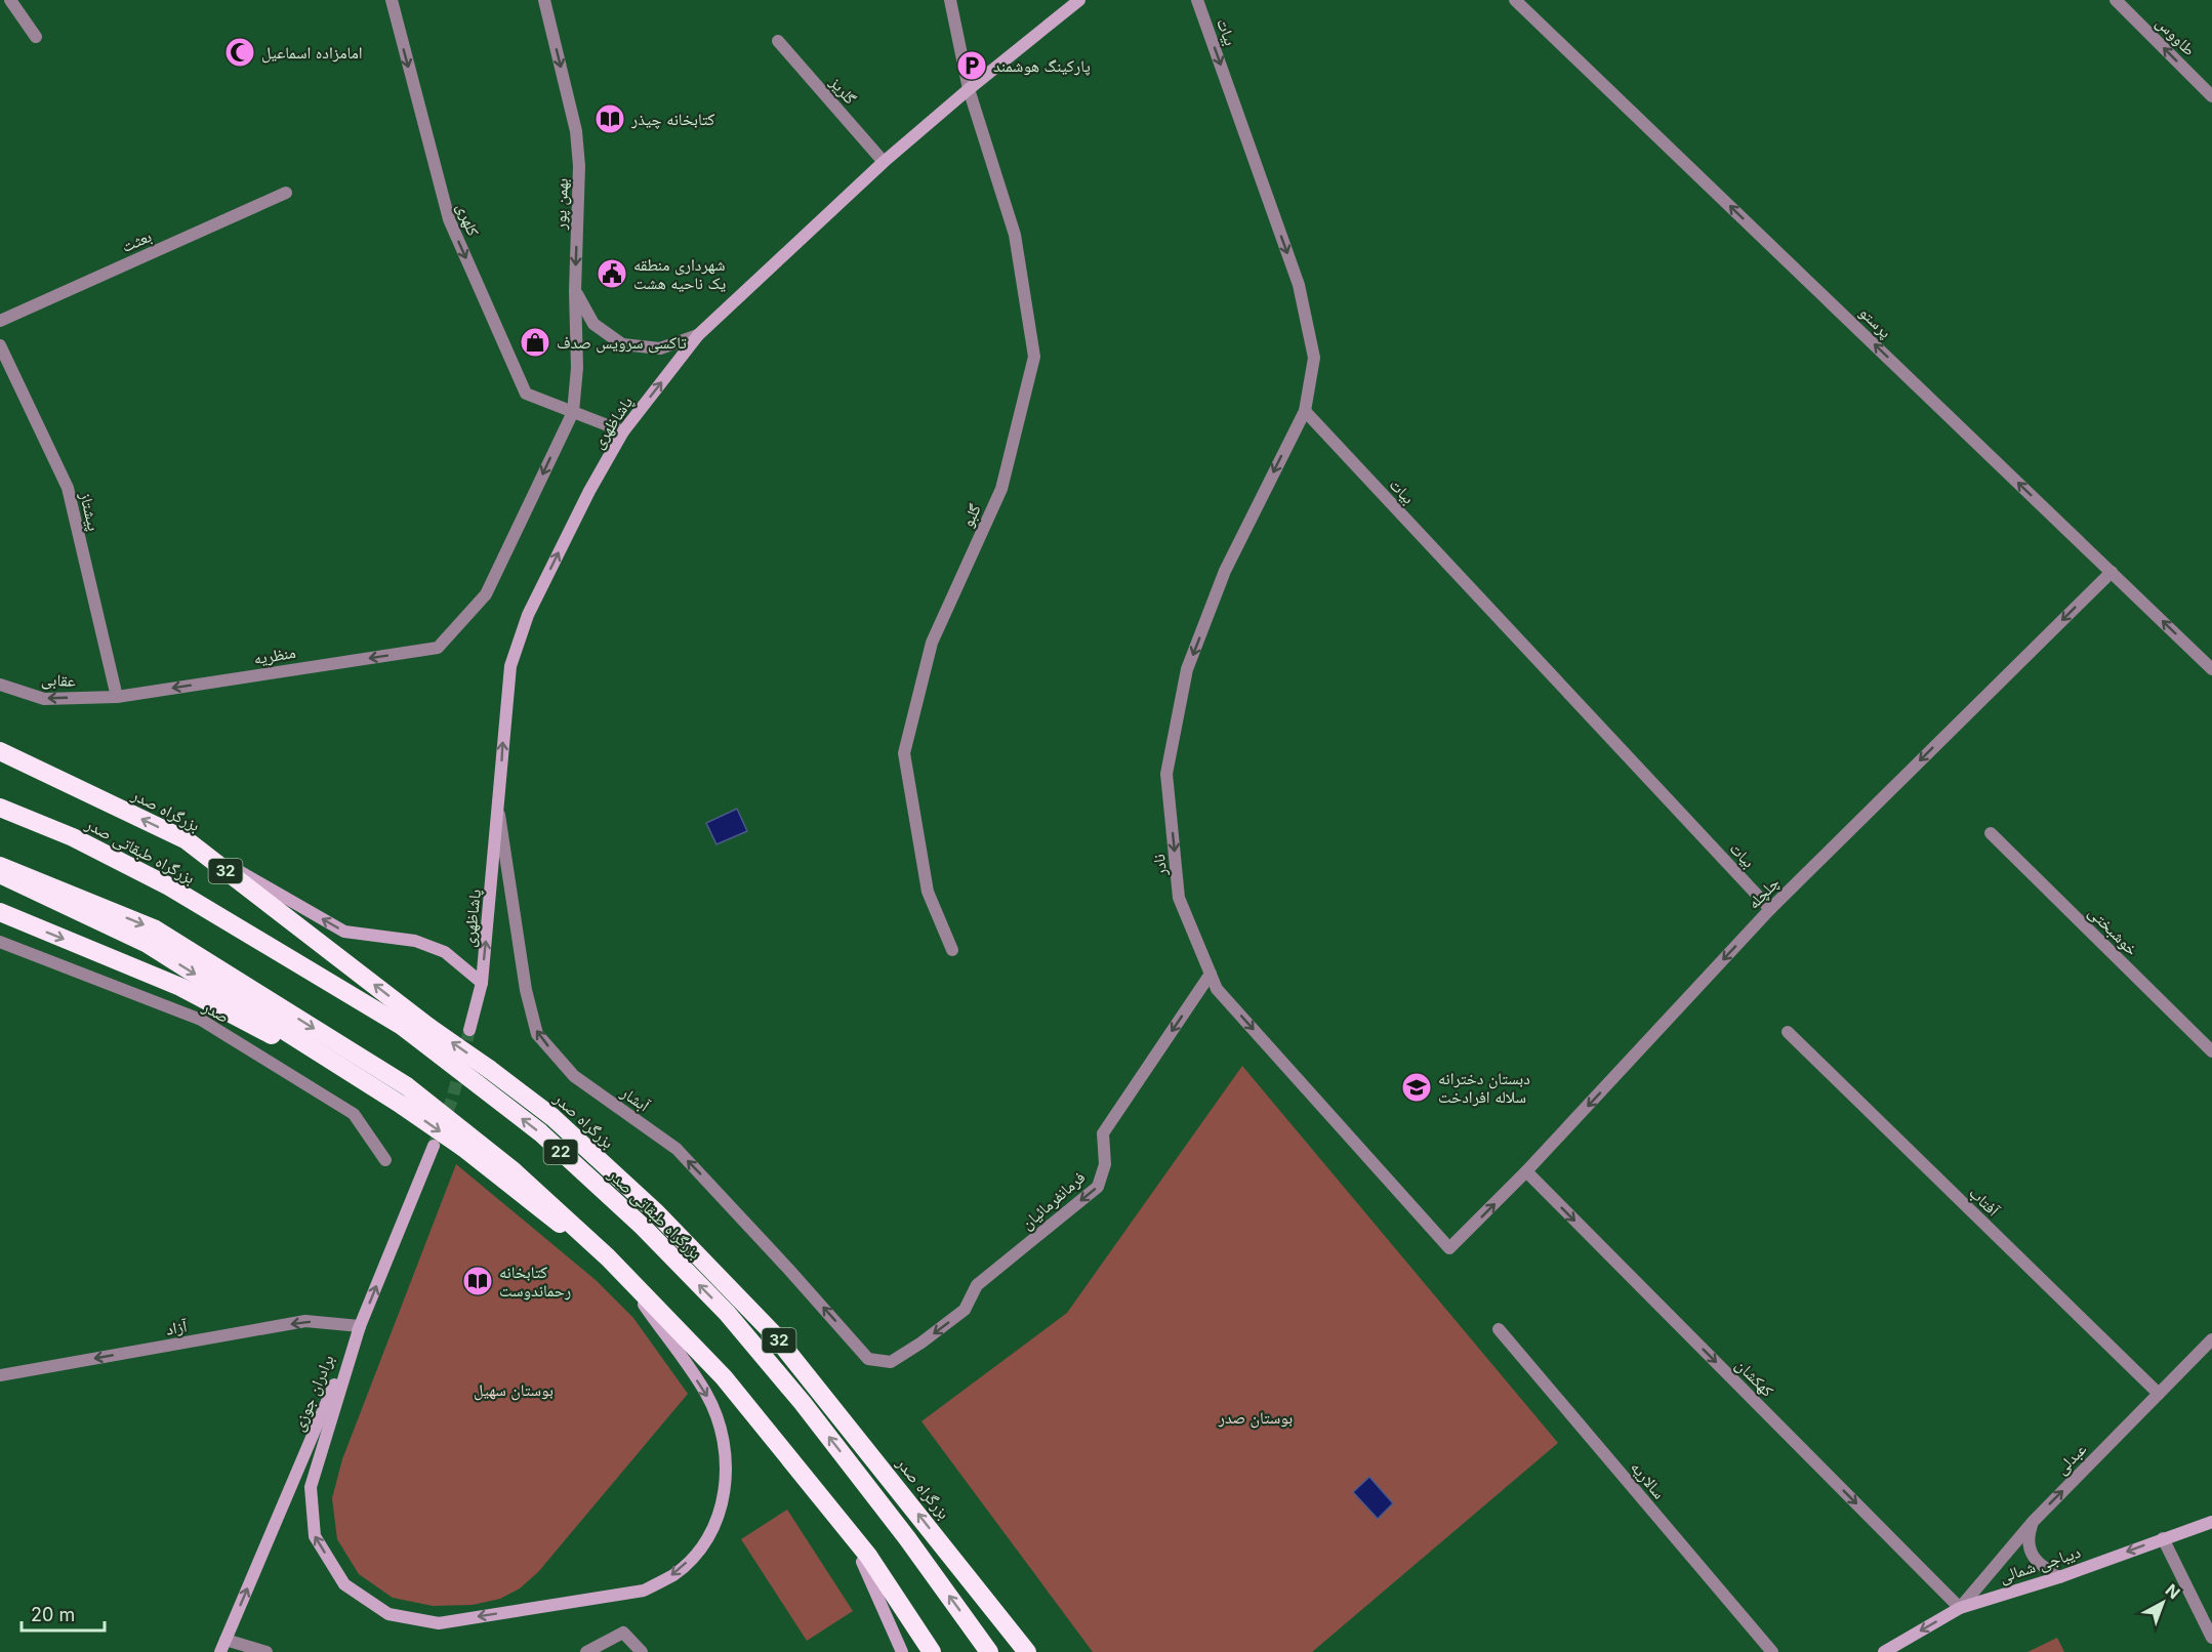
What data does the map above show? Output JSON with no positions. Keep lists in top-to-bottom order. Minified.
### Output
{"streets":{"highway":["بزرگراه صدر","بزرگراه طبقاتی صدر","32","22"],"main road":["پاشاظهری","برادران جوزی","دیباجی شمالی"],"street":["بیات","طاووس","گلریز","بهمن پور","کلهری","بعثت","پرستو","پیشتاز","گلبو","منظریه","عقابی","نادر","چلچله","خوشبختی","صدر","آبشار","فرمانفرمائیان","آفتاب","آزاد","کهکشان","عبدلی","سالاریه"]},"crossings":[["بیات","نادر"],["بیات","چلچله"],["گلریز","پاشاظهری"],["بهمن پور","کلهری"],["بهمن پور","منظریه"],["کلهری","پاشاظهری"],["پرستو","چلچله"],["پاشاظهری","گلبو"],["پاشاظهری","آبشار"],["پیشتاز","منظریه"],["پیشتاز","عقابی"],["منظریه","عقابی"],["نادر","چلچله"],["نادر","فرمانفرمائیان"],["چلچله","کهکشان"],["آبشار","فرمانفرمائیان"],["آفتاب","عبدلی"],["آزاد","برادران جوزی"],["کهکشان","عبدلی"],["کهکشان","دیباجی شمالی"],["عبدلی","دیباجی شمالی"]],"one_way":["بیات","طاووس","بهمن پور","کلهری","پرستو","پاشاظهری","منظریه","عقابی","نادر","آبشار","فرمانفرمائیان","آزاد","کهکشان","برادران جوزی","عبدلی","دیباجی شمالی"],"parks":["بوستان سهیل","بوستان صدر"],"places":{"mosque":["امامزاده اسماعیل"],"parking":["پارکینگ هوشمند"],"library":["کتابخانه چیذر","کتابخانه رحماندوست"],"public building":["شهرداری منطقه یک ناحیه هشت"],"shop":["تاکسی سرویس صدف"],"school or university":["دبستان دخترانه سلاله افرادخت"]},"scale_bar":"20 m","north":"top right"}
